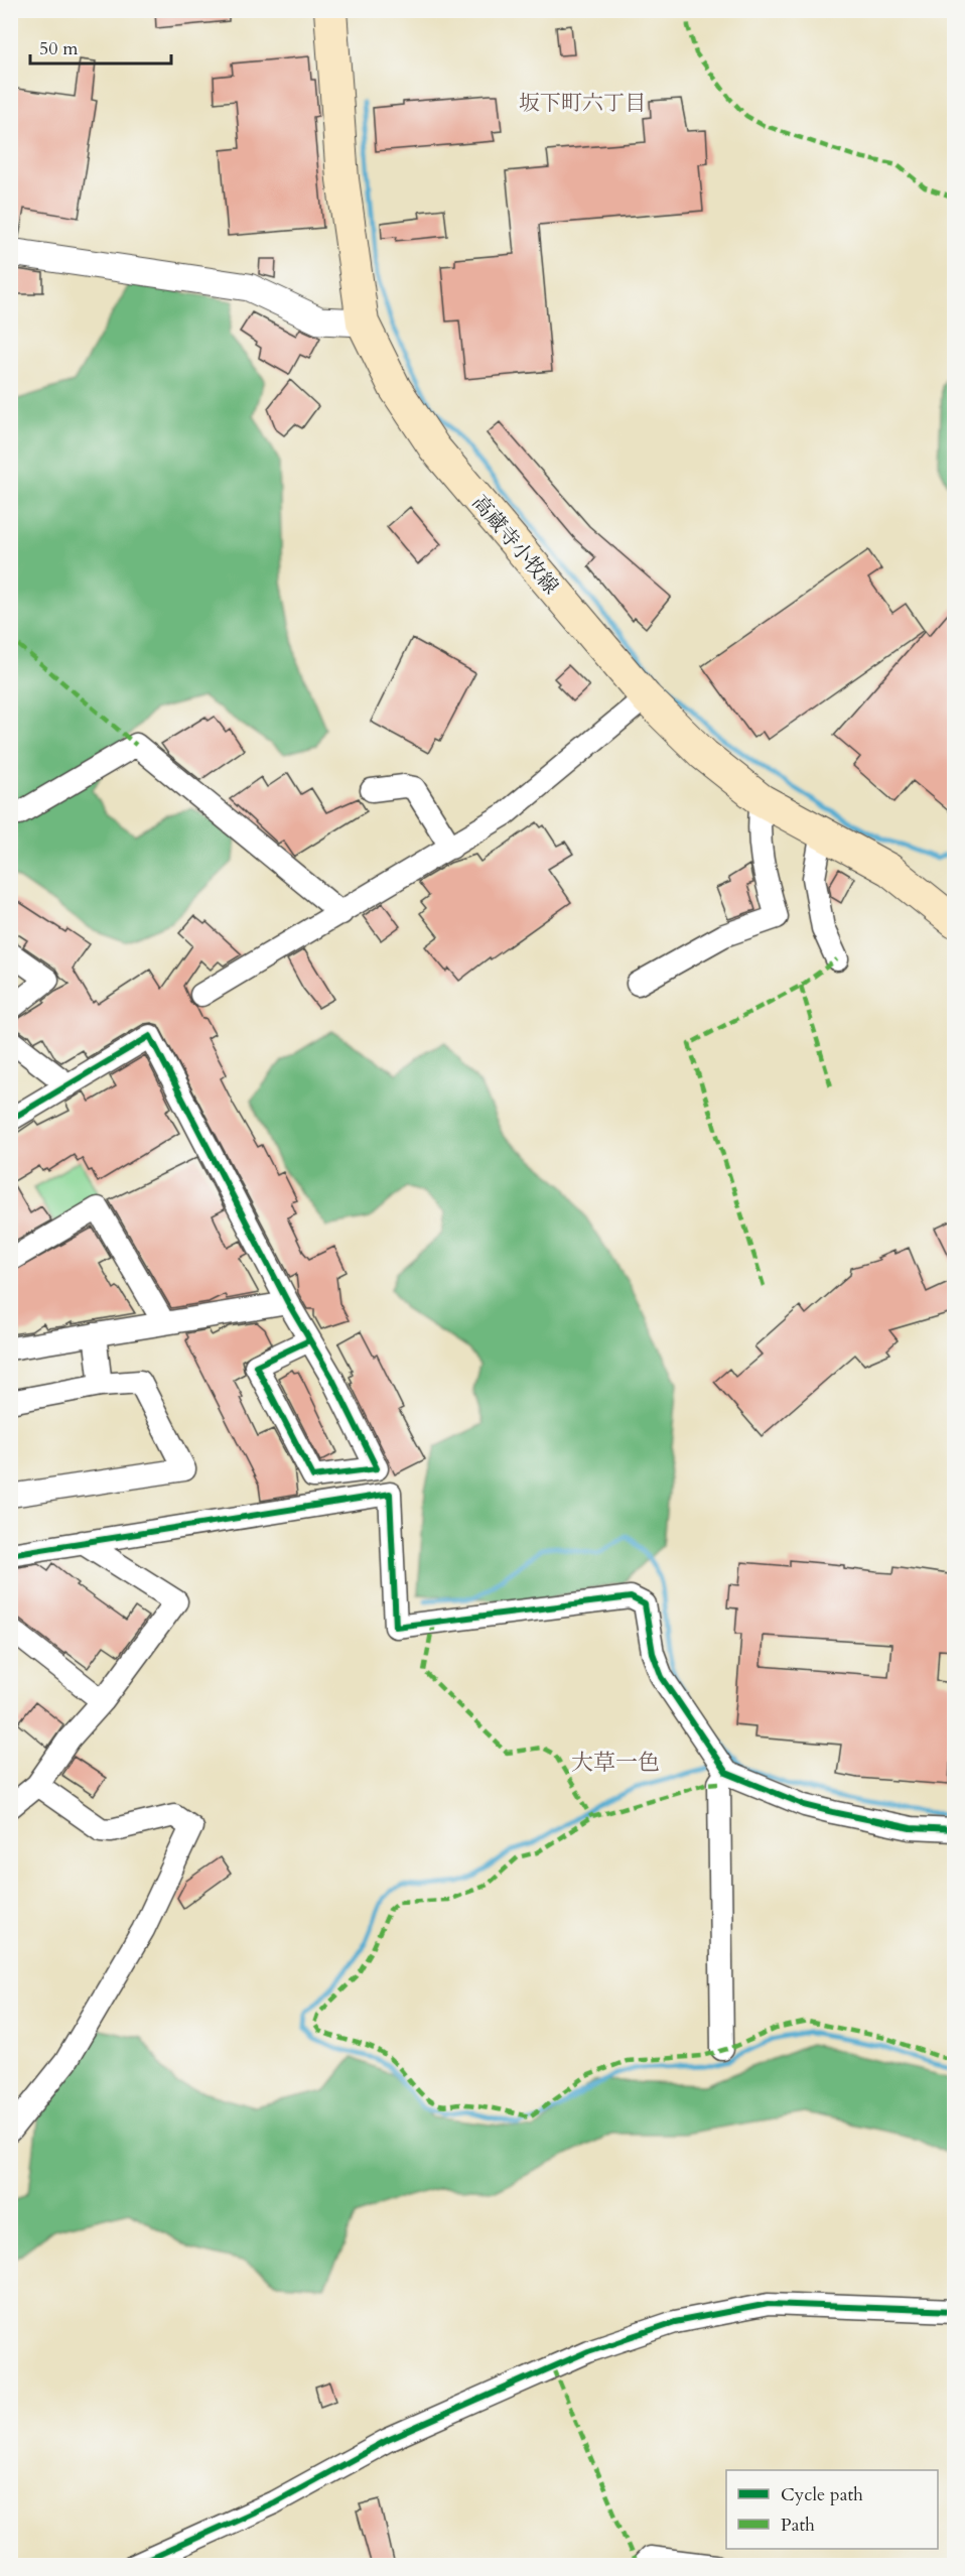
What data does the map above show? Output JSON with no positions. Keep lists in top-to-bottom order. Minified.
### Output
{"streets":{"main road":["高蔵寺小牧線"]},"districts":["坂下町六丁目","大草一色"],"legend":["Cycle path","Path"],"scale_bar":"50 m"}
